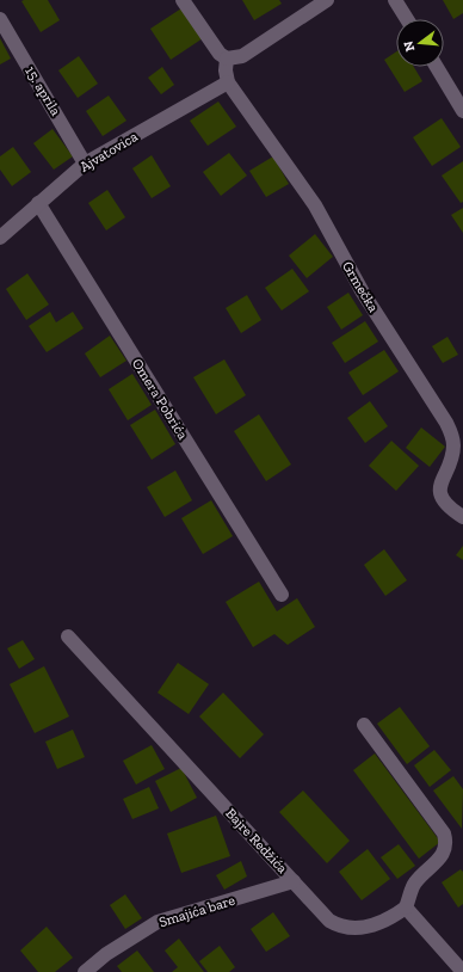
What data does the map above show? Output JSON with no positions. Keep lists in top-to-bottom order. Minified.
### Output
{"streets":{"street":["15. aprila","Ajvatovica","Grmečka","Omera Pobrića","Bajre Redžića","Smajića bare"]},"crossings":[["15. aprila","Ajvatovica"],["Ajvatovica","Grmečka"],["Ajvatovica","Omera Pobrića"],["Bajre Redžića","Smajića bare"]],"north":"left"}
